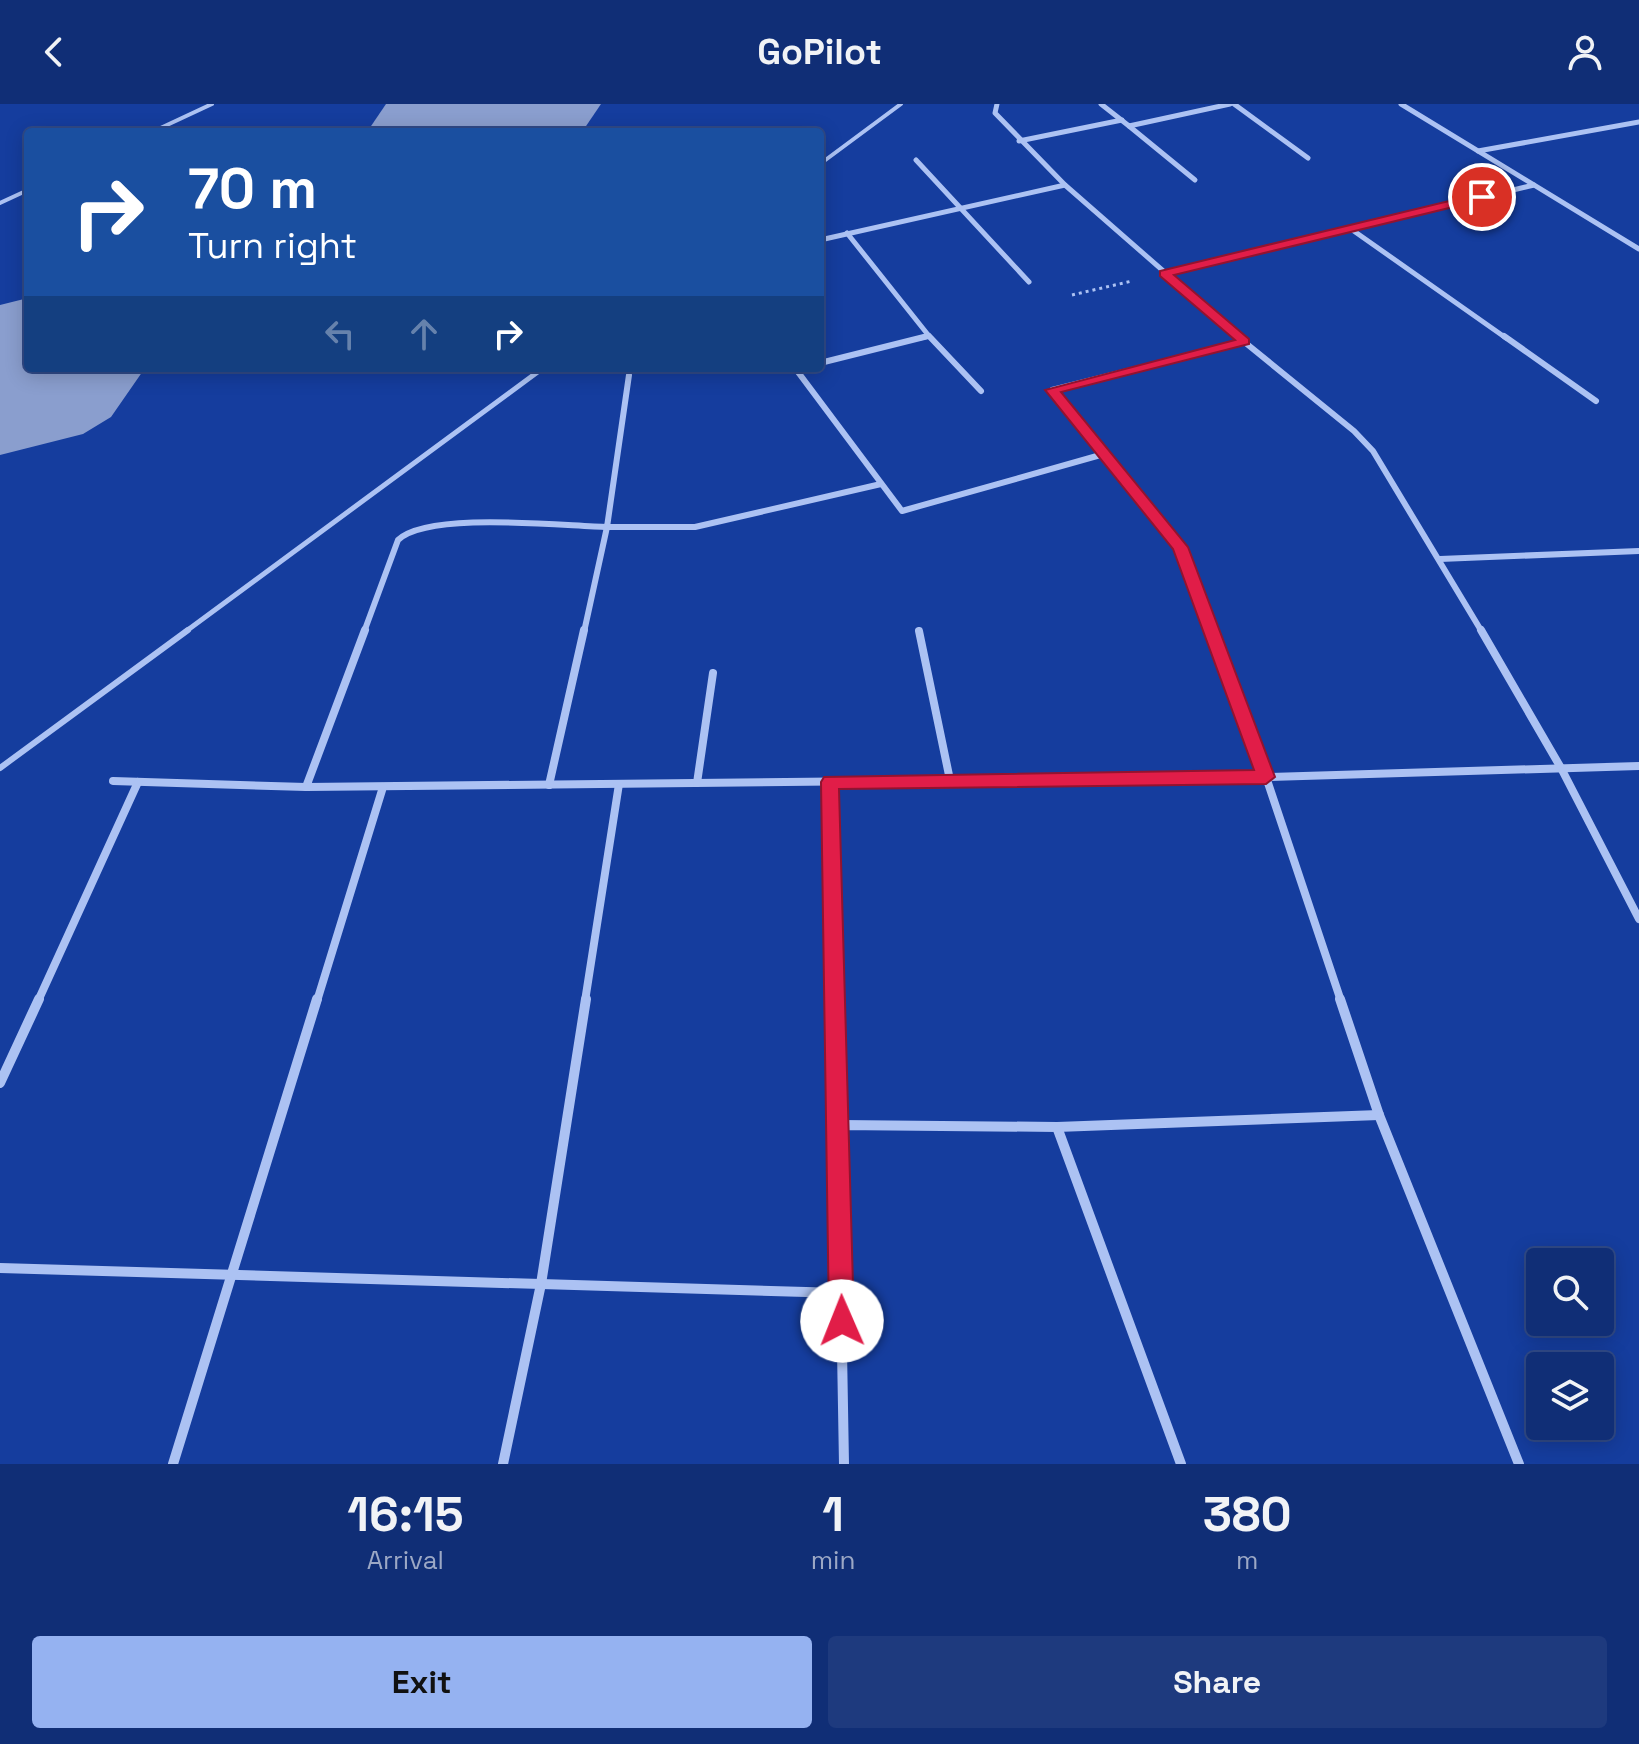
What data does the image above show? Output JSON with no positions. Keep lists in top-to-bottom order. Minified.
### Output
{"page":{"header":"GoPilot","turn":["70 m","Turn right"],"eta":["16:15","Arrival","1","min","380","m"],"buttons":["Exit","Share"]}}
